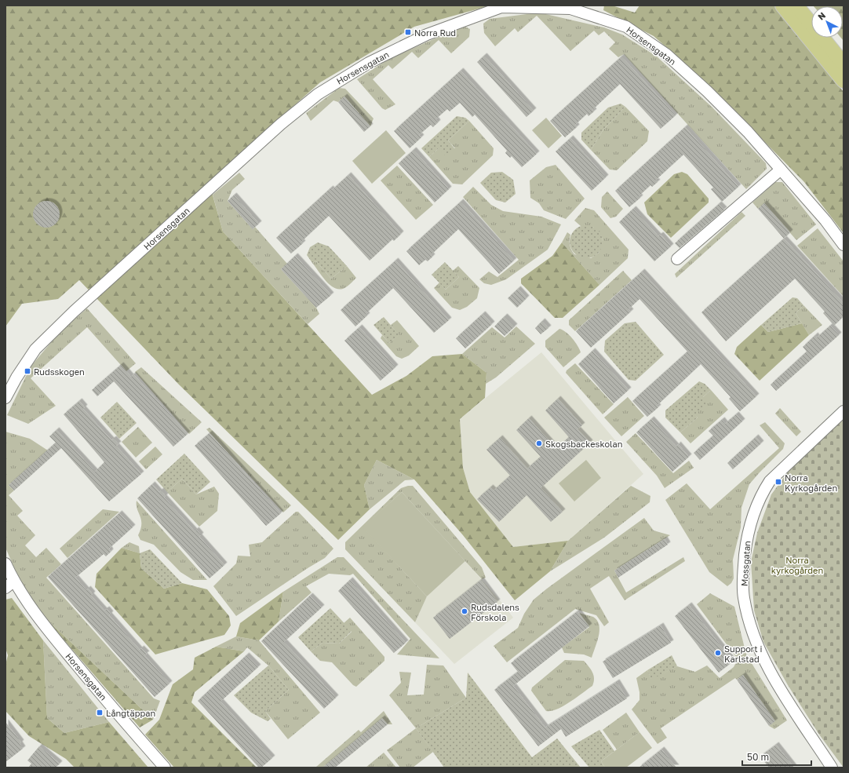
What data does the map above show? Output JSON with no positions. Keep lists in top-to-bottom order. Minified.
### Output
{"streets":{"street":["Horsensgatan","Mossgatan"]},"parks":["Norra kyrkogården"],"places":{"transit":["Norra Rud","Rudsskogen","Norra Kyrkogården","Långtäppan"],"other":["Skogsbackeskolan","Rudsdalens Förskola","Support i Karlstad"]},"scale_bar":"50 m","north":"top left"}
